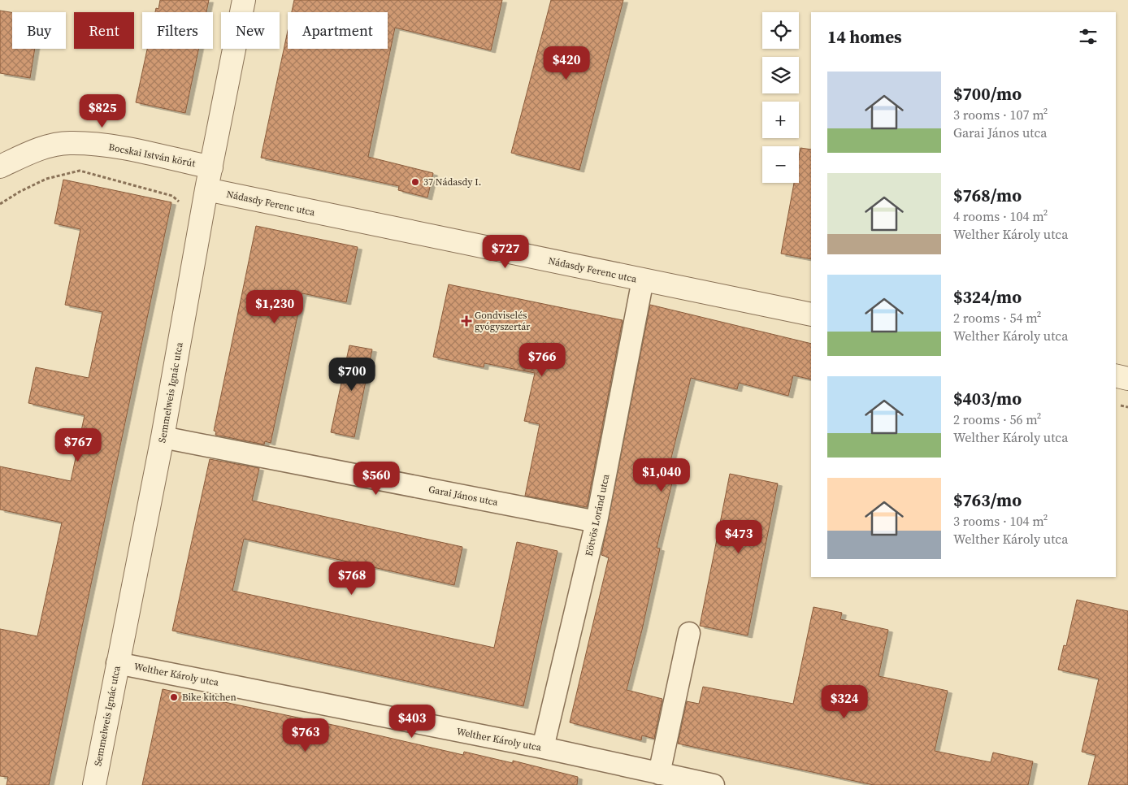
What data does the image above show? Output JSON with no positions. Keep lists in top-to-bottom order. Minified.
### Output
{"streets":{"street":["Bocskai István körút","Nádasdy Ferenc utca","Semmelweis Ignác utca","Garai János utca","Eötvös Loránd utca","Welther Károly utca"]},"crossings":[["Bocskai István körút","Semmelweis Ignác utca"],["Nádasdy Ferenc utca","Semmelweis Ignác utca"],["Nádasdy Ferenc utca","Eötvös Loránd utca"],["Semmelweis Ignác utca","Garai János utca"],["Semmelweis Ignác utca","Welther Károly utca"],["Garai János utca","Eötvös Loránd utca"],["Eötvös Loránd utca","Welther Károly utca"]],"places":{"other":["37 Nádasdy I.","Bike kitchen"],"health":["Gondviselés gyógyszertár"]},"page":{"map_buttons":["+","−"],"chip":["Buy","Rent","Filters","New","Apartment"],"heading":"14 homes","price":["$420","$825","$727","$1,230","$766","$700","$767","$1,040","$560","$473","$768","$324","$403","$763"],"list":[{"name":"$700/mo","note":"3 rooms · 107 m² · Garai János utca"},{"name":"$768/mo","note":"4 rooms · 104 m² · Welther Károly utca"},{"name":"$324/mo","note":"2 rooms · 54 m² · Welther Károly utca"},{"name":"$403/mo","note":"2 rooms · 56 m² · Welther Károly utca"},{"name":"$763/mo","note":"3 rooms · 104 m² · Welther Károly utca"}]}}
